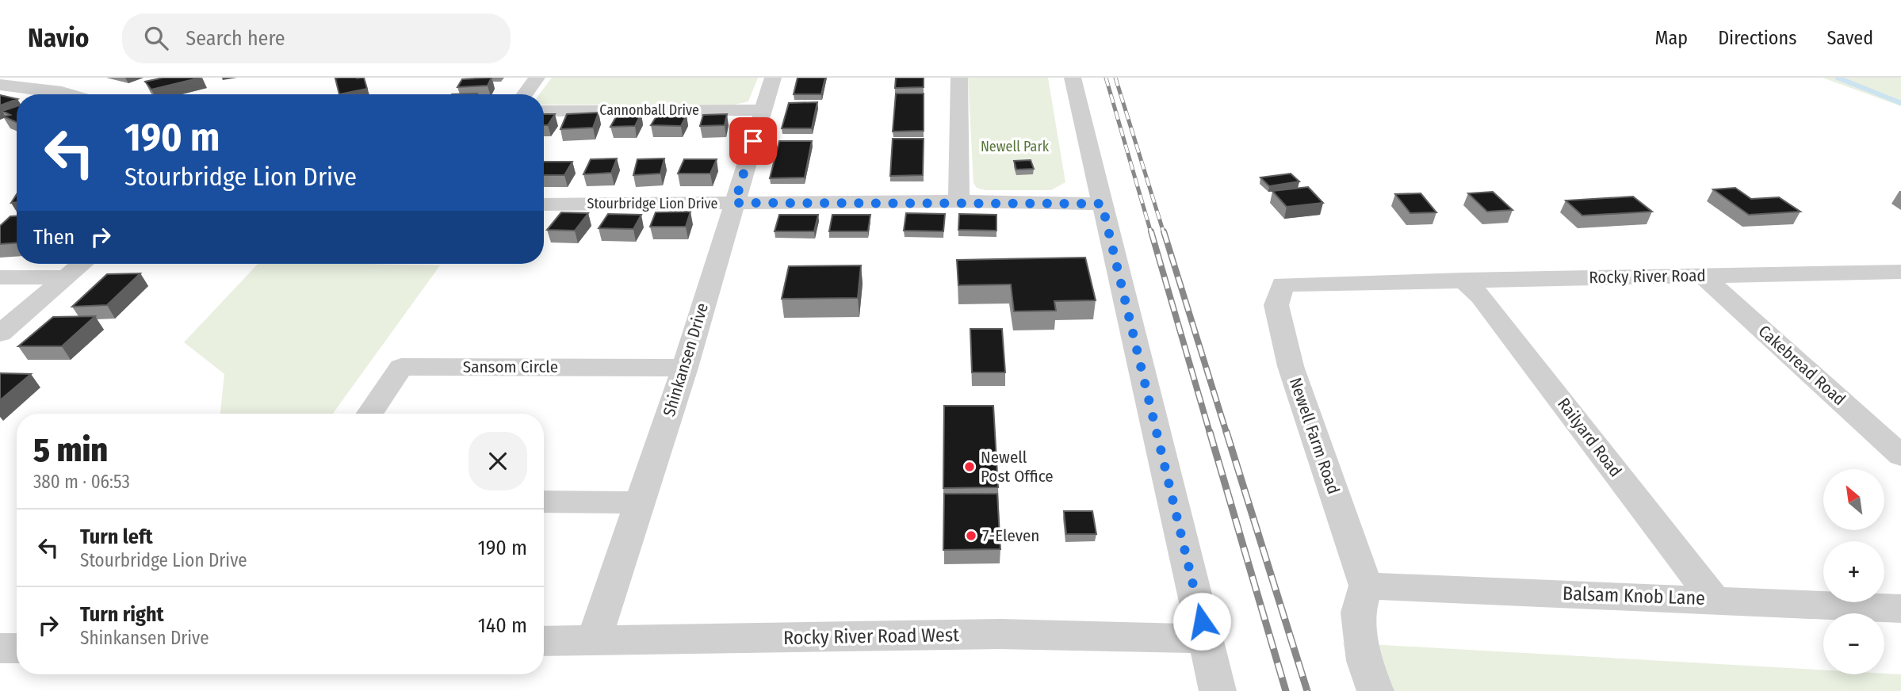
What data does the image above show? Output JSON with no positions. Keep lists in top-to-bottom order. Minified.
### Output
{"streets":{"street":["Cannonball Drive","Stourbridge Lion Drive","Rocky River Road","Shinkansen Drive","Cakebread Road","Sansom Circle","Newell Farm Road","Railyard Road","Balsam Knob Lane","Rocky River Road West"]},"crossings":[["Cannonball Drive","Shinkansen Drive"],["Stourbridge Lion Drive","Shinkansen Drive"],["Rocky River Road","Cakebread Road"],["Rocky River Road","Newell Farm Road"],["Rocky River Road","Railyard Road"],["Shinkansen Drive","Sansom Circle"],["Shinkansen Drive","Rocky River Road West"],["Newell Farm Road","Balsam Knob Lane"],["Railyard Road","Balsam Knob Lane"]],"parks":["Newell Park"],"places":["Newell Post Office","7-Eleven"],"north":"top left","page":{"header":"Navio","search":"Search here","nav":["Map","Directions","Saved"],"turn":["190 m","Stourbridge Lion Drive"],"then":"Then","heading":["5 min","380 m · 06:53"],"map_buttons":["+","−"],"list":[{"name":"Turn left","note":"Stourbridge Lion Drive","value":"190 m"},{"name":"Turn right","note":"Shinkansen Drive","value":"140 m"}]}}
